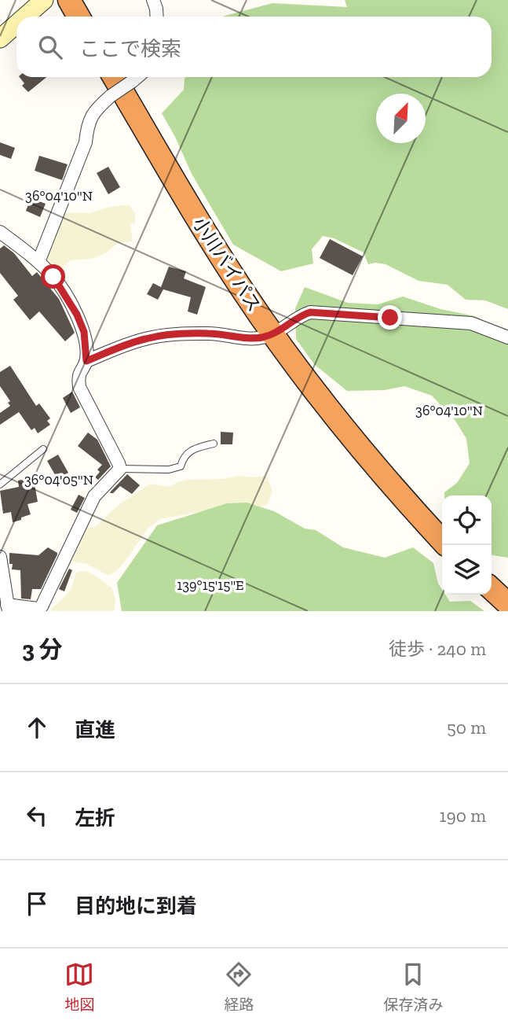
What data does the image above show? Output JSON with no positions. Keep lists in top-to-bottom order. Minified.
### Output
{"streets":{"highway":["小川バイパス"]},"north":"top right","page":{"search":"ここで検索","heading":["3 分","徒歩 · 240 m"],"list":[["直進","50 m"],["左折","190 m"],"目的地に到着"],"nav":["地図","経路","保存済み"]},"coordinates":["36°04'10\"N","36°04'05\"N","139°15'15\"E"]}
